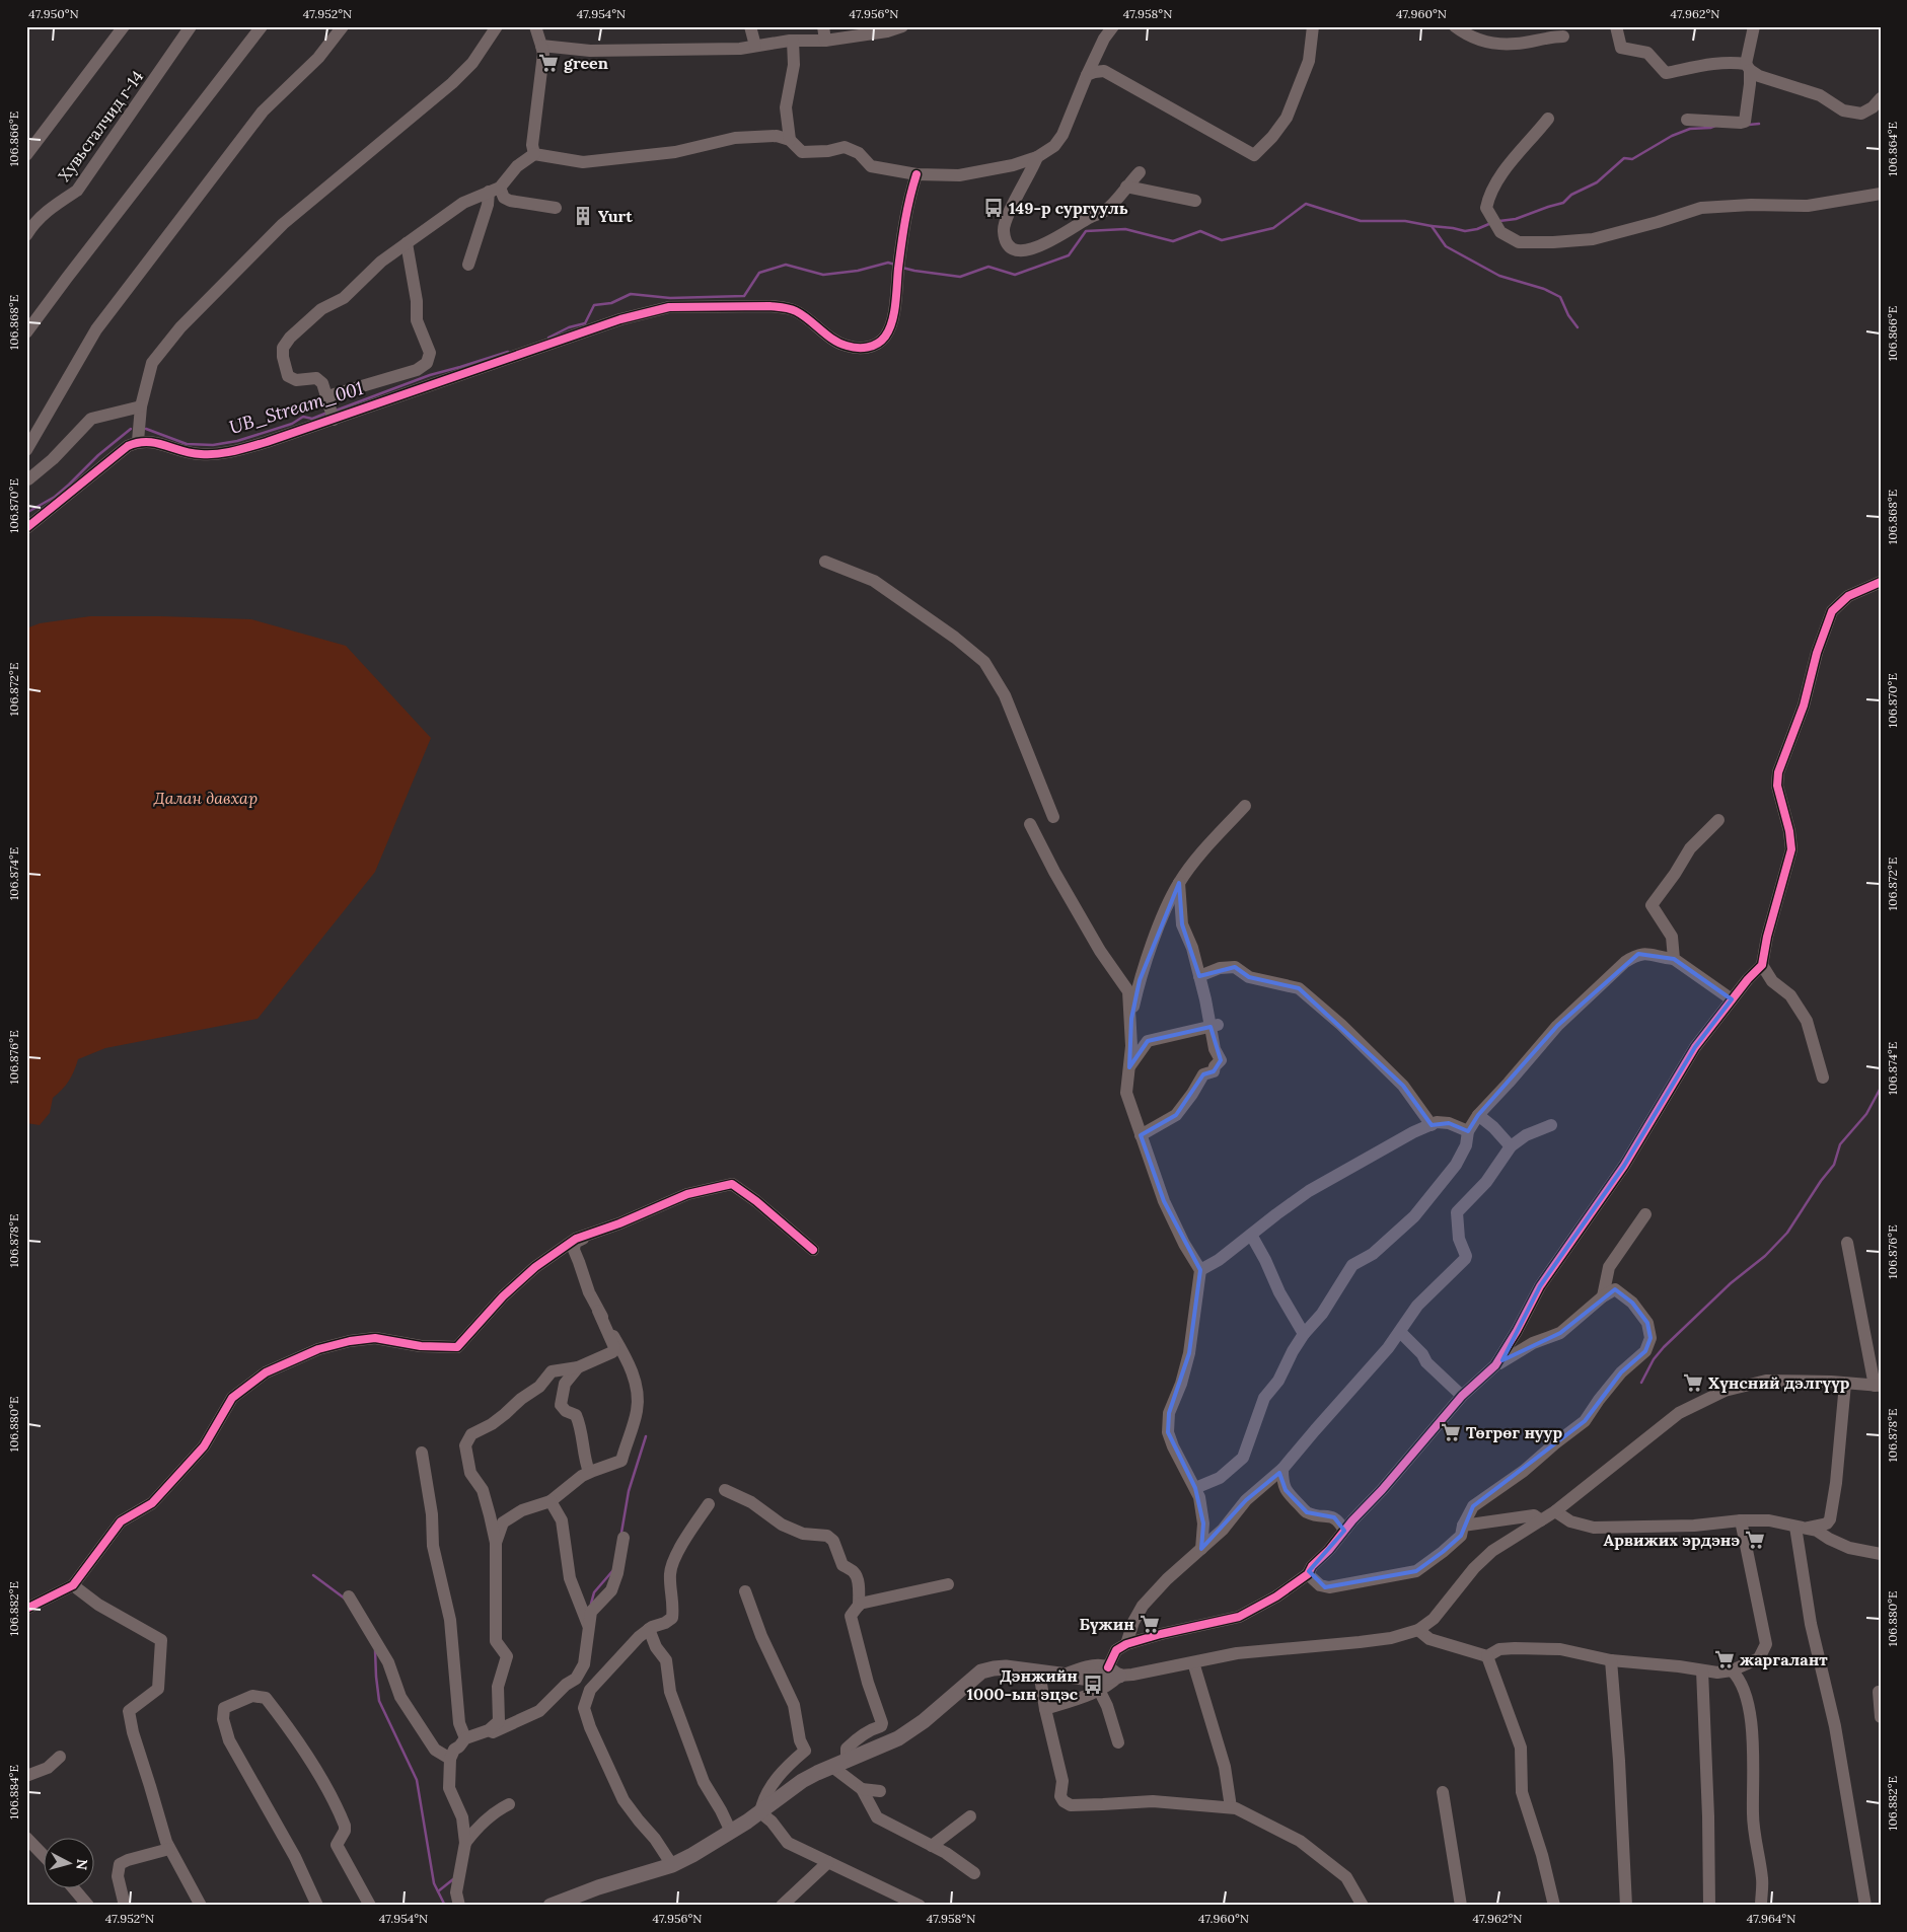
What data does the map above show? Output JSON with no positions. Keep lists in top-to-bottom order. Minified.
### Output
{"streets":{"street":["Хувьсгалчид г-14"]},"water":["UB_Stream_001"],"parks":["Далан давхар"],"places":{"supermarket":["green","Хүнсний дэлгүүр","Төгрөг нуур","Арвижих эрдэнэ","Бүжин","жаргалант"],"bus stop":["149-р сургууль","Дэнжийн 1000-ын эцэс"],"building":["Yurt"]},"north":"right","coordinates":["47.950°N","47.952°N","47.954°N","47.956°N","47.958°N","47.960°N","47.962°N","106.866°E","106.864°E","106.868°E","106.870°E","106.872°E","106.874°E","106.876°E","106.878°E","106.880°E","106.882°E","106.884°E","47.964°N"]}
